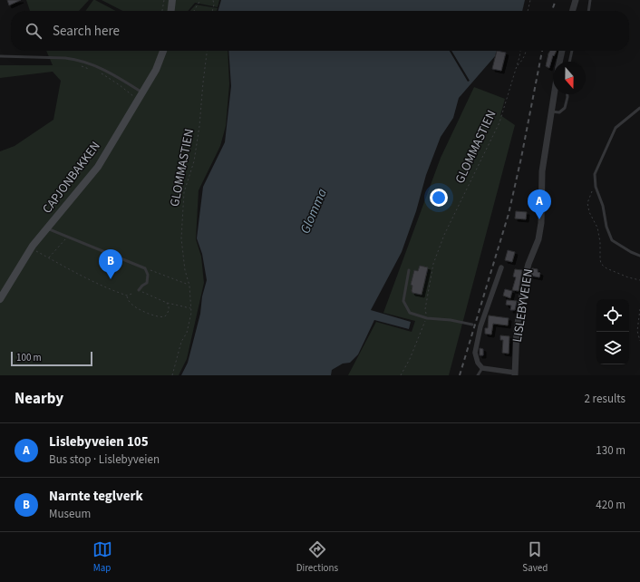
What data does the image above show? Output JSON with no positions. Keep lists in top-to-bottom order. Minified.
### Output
{"streets":{"main road":["CAPJONBAKKEN"],"street":["LISLEBYVEIEN"],"path":["GLOMMASTIEN"]},"water":["Glomma"],"scale_bar":"100 m","north":"bottom","page":{"search":"Search here","pins":["A","B"],"scale":"100 m","heading":["Nearby","2 results"],"list":[{"mark":"A","name":"Lislebyveien 105","note":"Bus stop · Lislebyveien","value":"130 m"},{"mark":"B","name":"Narnte teglverk","note":"Museum","value":"420 m"}],"nav":["Map","Directions","Saved"]}}
